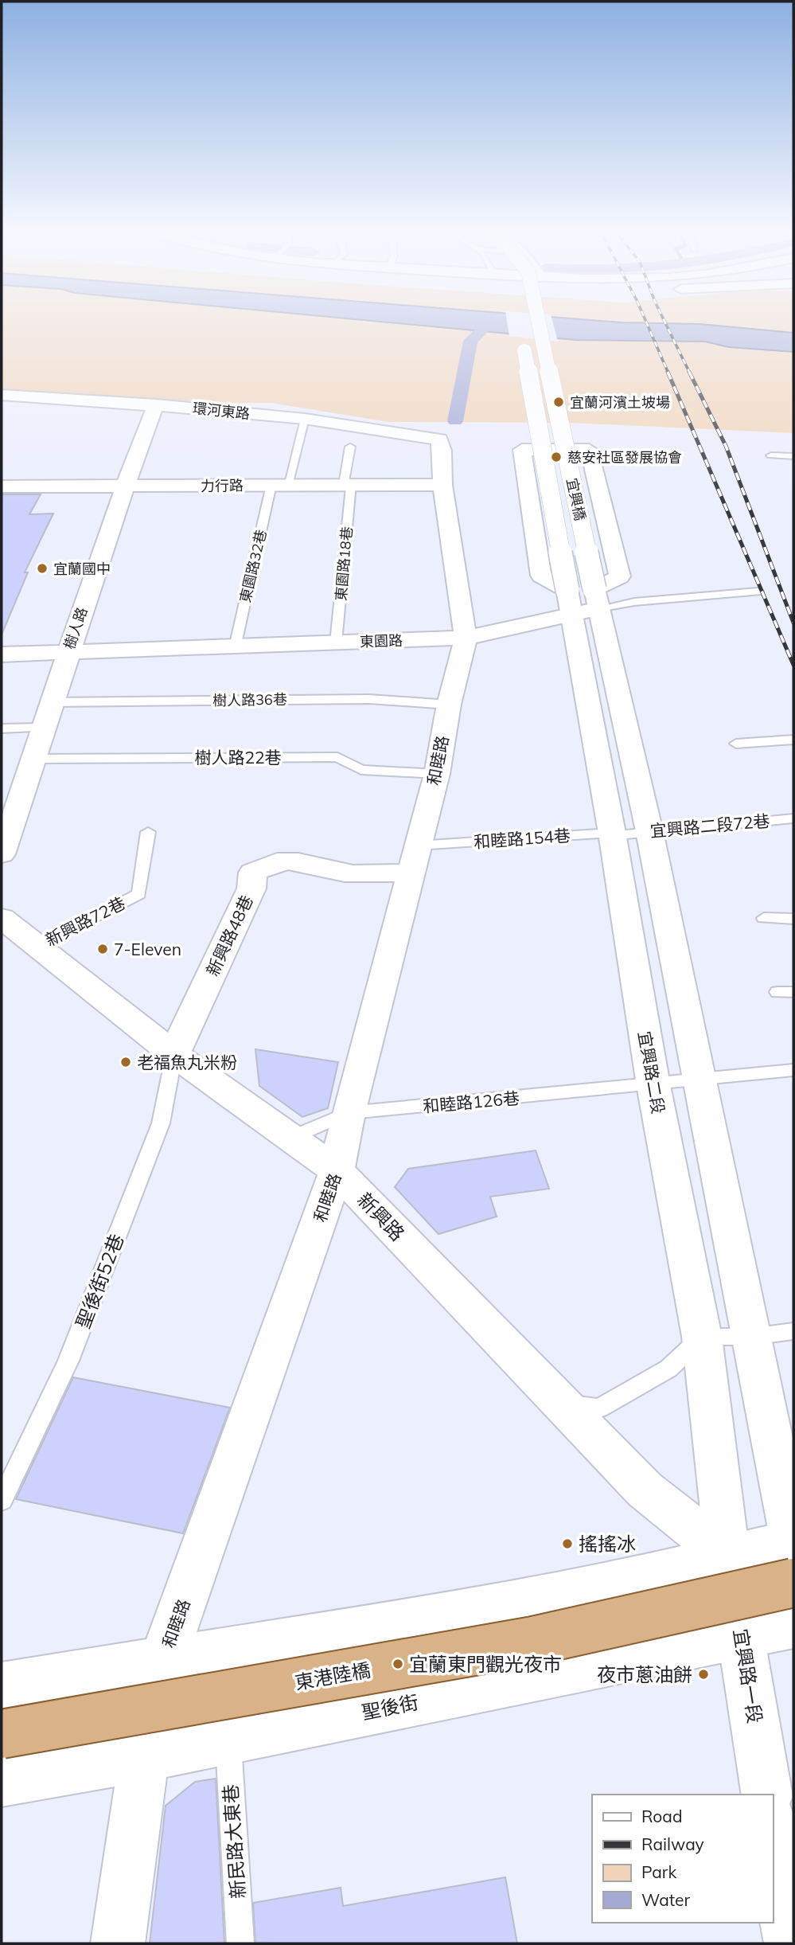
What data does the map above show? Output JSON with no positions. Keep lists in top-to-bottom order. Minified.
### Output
{"streets":{"main road":["東港陸橋"],"street":["環河東路","力行路","宜興橋","樹人路","東園路","和睦路","新興路48巷","宜興路二段","新興路","宜興路一段","聖後街"],"lane":["東園路18巷","東園路32巷","樹人路36巷","樹人路22巷","宜興路二段72巷","和睦路154巷","新興路72巷","和睦路126巷","聖後街52巷","新民路大東巷"]},"crossings":[["環河東路","東園路32巷"],["環河東路","樹人路"],["環河東路","和睦路"],["力行路","東園路18巷"],["力行路","東園路32巷"],["力行路","樹人路"],["力行路","和睦路"],["宜興橋","東園路"],["宜興橋","宜興路二段"],["東園路18巷","東園路"],["東園路32巷","東園路"],["樹人路","東園路"],["樹人路","樹人路36巷"],["樹人路","樹人路22巷"],["東園路","和睦路"],["東園路","宜興路二段"],["樹人路36巷","和睦路"],["樹人路22巷","和睦路"],["和睦路","和睦路154巷"],["和睦路","新興路48巷"],["和睦路","和睦路126巷"],["和睦路","新興路"],["和睦路","聖後街"],["宜興路二段72巷","和睦路154巷"],["宜興路二段72巷","宜興路二段"],["和睦路154巷","新興路48巷"],["和睦路154巷","宜興路二段"],["新興路72巷","新興路"],["新興路48巷","新興路"],["新興路48巷","聖後街52巷"],["宜興路二段","和睦路126巷"],["宜興路二段","新興路"],["宜興路二段","東港陸橋"],["宜興路二段","宜興路一段"],["和睦路126巷","新興路"],["新興路","聖後街52巷"],["新興路","東港陸橋"],["新興路","宜興路一段"],["東港陸橋","宜興路一段"],["宜興路一段","聖後街"],["聖後街","新民路大東巷"]],"places":["宜蘭河濱土坡場","慈安社區發展協會","宜蘭國中","7-Eleven","老福魚丸米粉","搖搖冰","宜蘭東門觀光夜市","夜市蔥油餅"],"legend":["Road","Railway","Park","Water"]}
